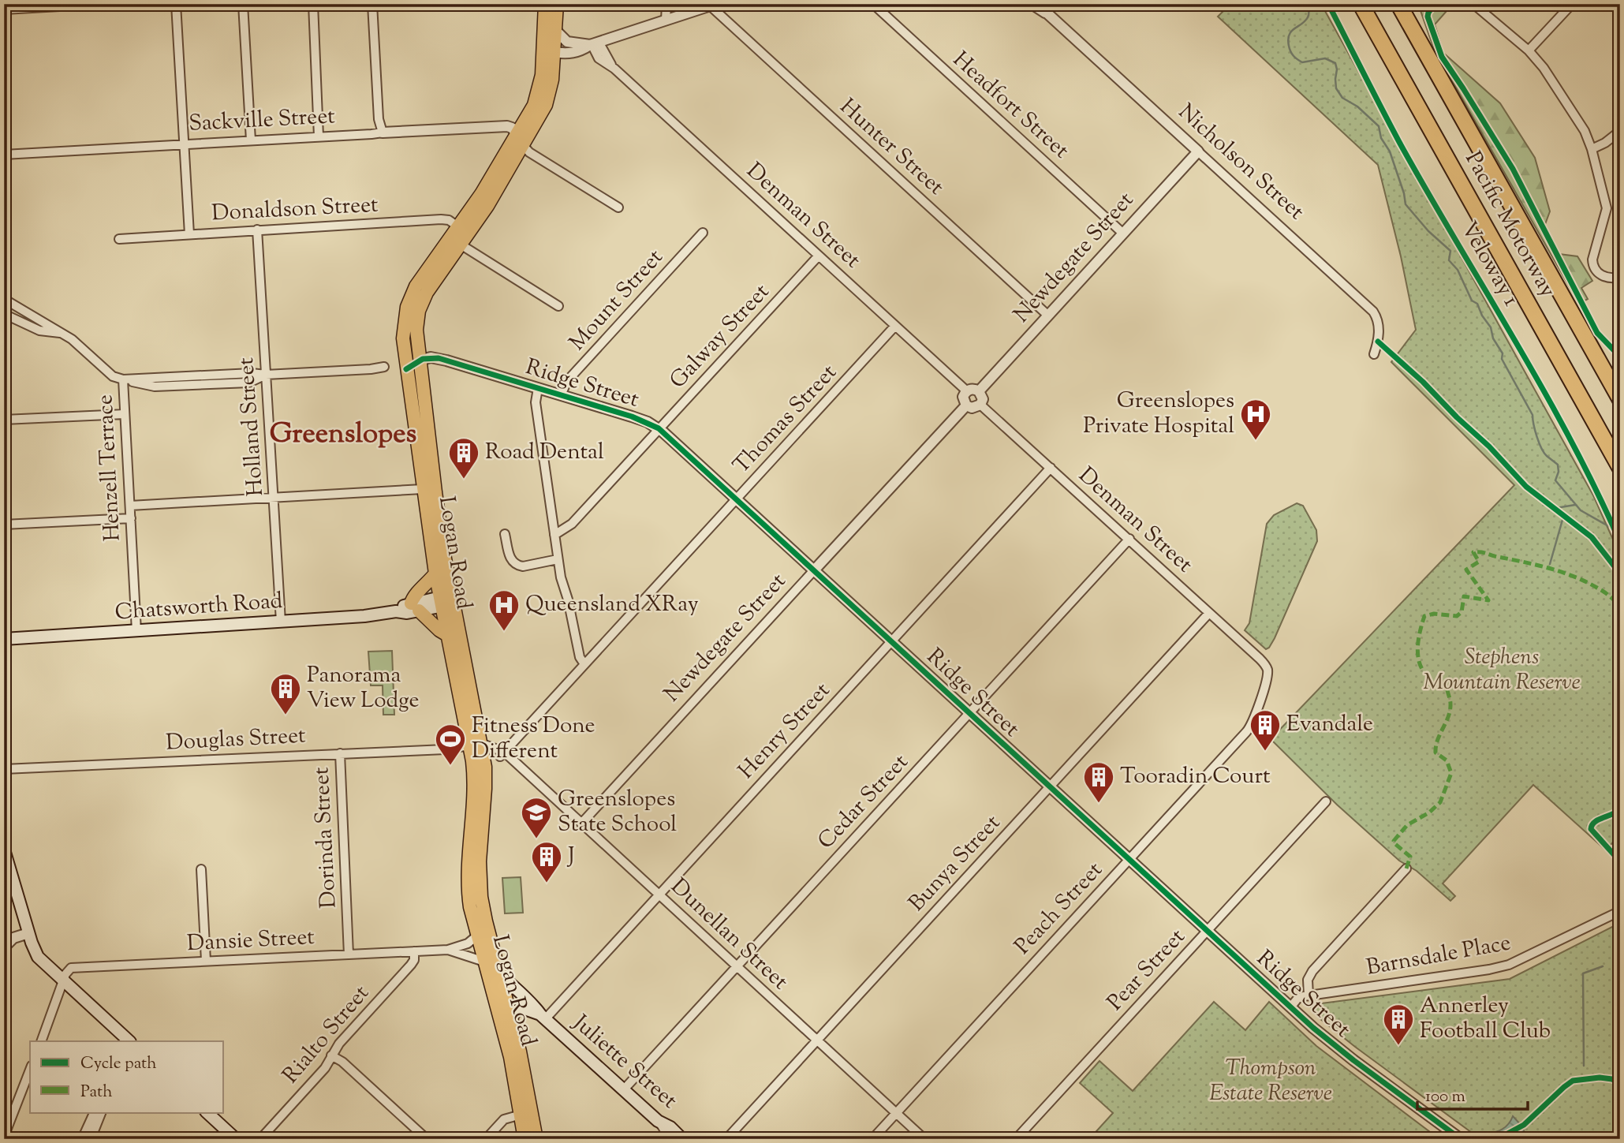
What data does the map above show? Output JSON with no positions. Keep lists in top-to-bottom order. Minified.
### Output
{"streets":{"highway":["Pacific Motorway"],"main road":["Logan Road","Chatsworth Road","Juliette Street"],"street":["Headfort Street","Sackville Street","Hunter Street","Nicholson Street","Donaldson Street","Denman Street","Newdegate Street","Mount Street","Galway Street","Ridge Street","Thomas Street","Holland Street","Henzell Terrace","Henry Street","Douglas Street","Cedar Street","Dorinda Street","Bunya Street","Peach Street","Dunellan Street","Dansie Street","Barnsdale Place","Pear Street","Rialto Street"],"cycle path":["Veloway 1"]},"crossings":[["Headfort Street","Newdegate Street"],["Sackville Street","Logan Road"],["Hunter Street","Newdegate Street"],["Nicholson Street","Newdegate Street"],["Donaldson Street","Holland Street"],["Donaldson Street","Logan Road"],["Denman Street","Newdegate Street"],["Denman Street","Galway Street"],["Denman Street","Thomas Street"],["Denman Street","Henry Street"],["Denman Street","Cedar Street"],["Denman Street","Bunya Street"],["Denman Street","Peach Street"],["Newdegate Street","Ridge Street"],["Newdegate Street","Dunellan Street"],["Mount Street","Ridge Street"],["Galway Street","Ridge Street"],["Ridge Street","Thomas Street"],["Ridge Street","Logan Road"],["Ridge Street","Henry Street"],["Ridge Street","Cedar Street"],["Ridge Street","Bunya Street"],["Ridge Street","Peach Street"],["Ridge Street","Barnsdale Place"],["Ridge Street","Pear Street"],["Thomas Street","Dunellan Street"],["Holland Street","Chatsworth Road"],["Henzell Terrace","Chatsworth Road"],["Logan Road","Chatsworth Road"],["Logan Road","Douglas Street"],["Logan Road","Dunellan Street"],["Logan Road","Dansie Street"],["Logan Road","Juliette Street"],["Henry Street","Dunellan Street"],["Henry Street","Juliette Street"],["Douglas Street","Dorinda Street"],["Douglas Street","Dunellan Street"],["Cedar Street","Dunellan Street"],["Cedar Street","Juliette Street"],["Dorinda Street","Dansie Street"],["Bunya Street","Dunellan Street"],["Peach Street","Dunellan Street"],["Dansie Street","Rialto Street"]],"districts":["Greenslopes"],"parks":["Stephens Mountain Reserve","Thompson Estate Reserve"],"places":{"hospital":["Greenslopes Private Hospital","Queensland XRay"],"building":["Road Dental","Panorama View Lodge","Evandale","Tooradin Court","J","Annerley Football Club"],"sports":["Fitness Done Different"],"school or university":["Greenslopes State School"]},"legend":["Cycle path","Path"],"scale_bar":"100 m"}
